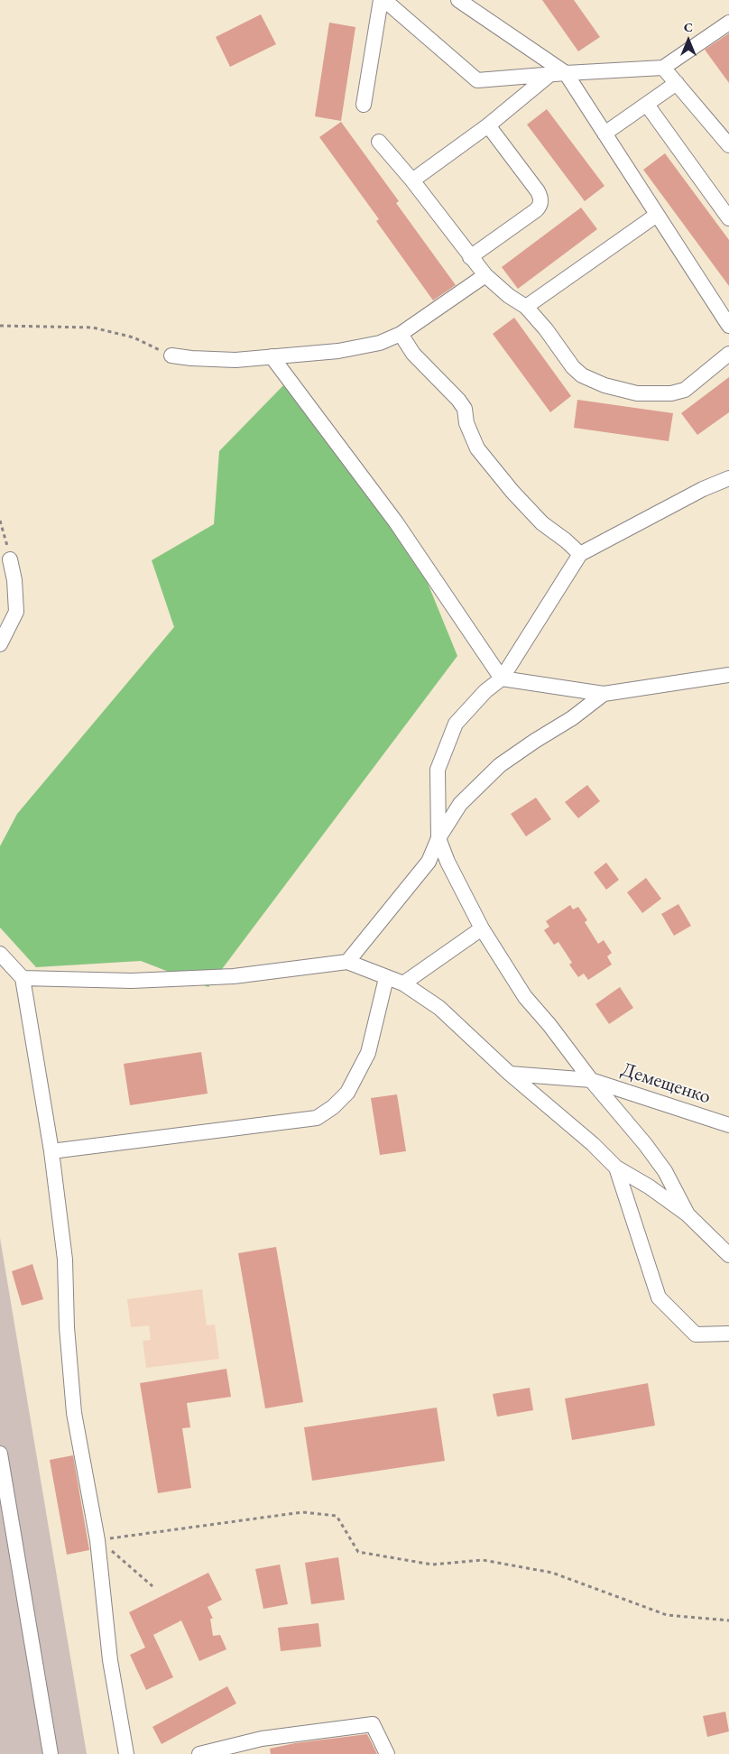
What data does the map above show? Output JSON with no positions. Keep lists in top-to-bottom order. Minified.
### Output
{"streets":{"street":["Демещенко"]},"north":"top"}
